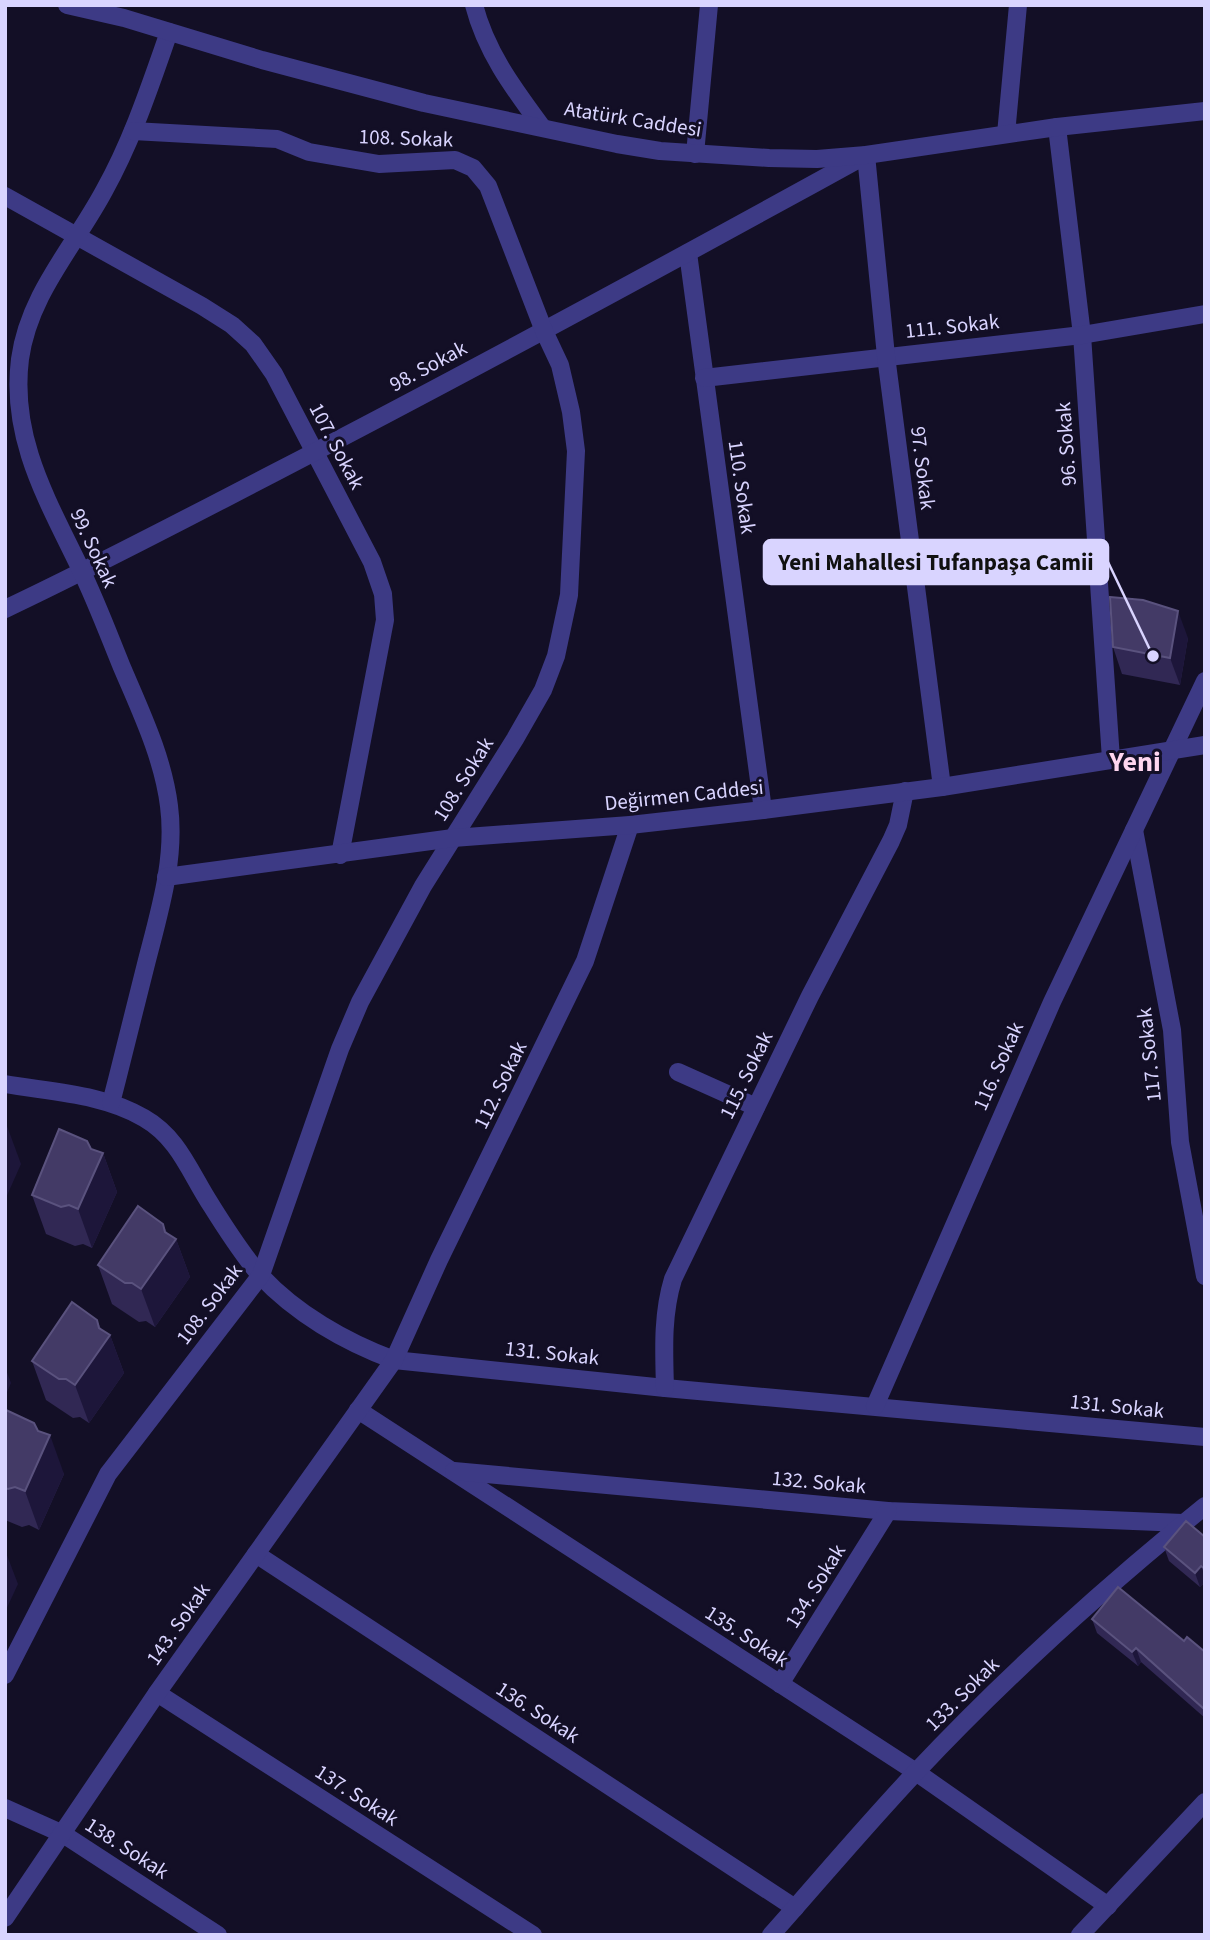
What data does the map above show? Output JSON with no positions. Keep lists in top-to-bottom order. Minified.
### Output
{"streets":{"street":["Atatürk Caddesi","108. Sokak","111. Sokak","98. Sokak","96. Sokak","107. Sokak","97. Sokak","110. Sokak","99. Sokak","Değirmen Caddesi","117. Sokak","116. Sokak","115. Sokak","112. Sokak","131. Sokak","132. Sokak","134. Sokak","143. Sokak","135. Sokak","133. Sokak","136. Sokak","137. Sokak","138. Sokak"]},"crossings":[["Atatürk Caddesi","98. Sokak"],["Atatürk Caddesi","96. Sokak"],["Atatürk Caddesi","97. Sokak"],["Atatürk Caddesi","99. Sokak"],["108. Sokak","98. Sokak"],["108. Sokak","99. Sokak"],["108. Sokak","Değirmen Caddesi"],["108. Sokak","131. Sokak"],["111. Sokak","96. Sokak"],["111. Sokak","97. Sokak"],["111. Sokak","110. Sokak"],["98. Sokak","107. Sokak"],["98. Sokak","97. Sokak"],["98. Sokak","110. Sokak"],["98. Sokak","99. Sokak"],["96. Sokak","Değirmen Caddesi"],["107. Sokak","99. Sokak"],["107. Sokak","Değirmen Caddesi"],["97. Sokak","Değirmen Caddesi"],["110. Sokak","Değirmen Caddesi"],["99. Sokak","Değirmen Caddesi"],["99. Sokak","131. Sokak"],["Değirmen Caddesi","116. Sokak"],["Değirmen Caddesi","115. Sokak"],["Değirmen Caddesi","112. Sokak"],["117. Sokak","116. Sokak"],["116. Sokak","131. Sokak"],["115. Sokak","131. Sokak"],["112. Sokak","131. Sokak"],["112. Sokak","143. Sokak"],["131. Sokak","143. Sokak"],["132. Sokak","134. Sokak"],["132. Sokak","135. Sokak"],["132. Sokak","133. Sokak"],["134. Sokak","135. Sokak"],["143. Sokak","135. Sokak"],["143. Sokak","136. Sokak"],["143. Sokak","137. Sokak"],["143. Sokak","138. Sokak"],["135. Sokak","133. Sokak"],["133. Sokak","136. Sokak"]],"districts":["Yeni"],"places":["Yeni Mahallesi Tufanpaşa Camii"]}
